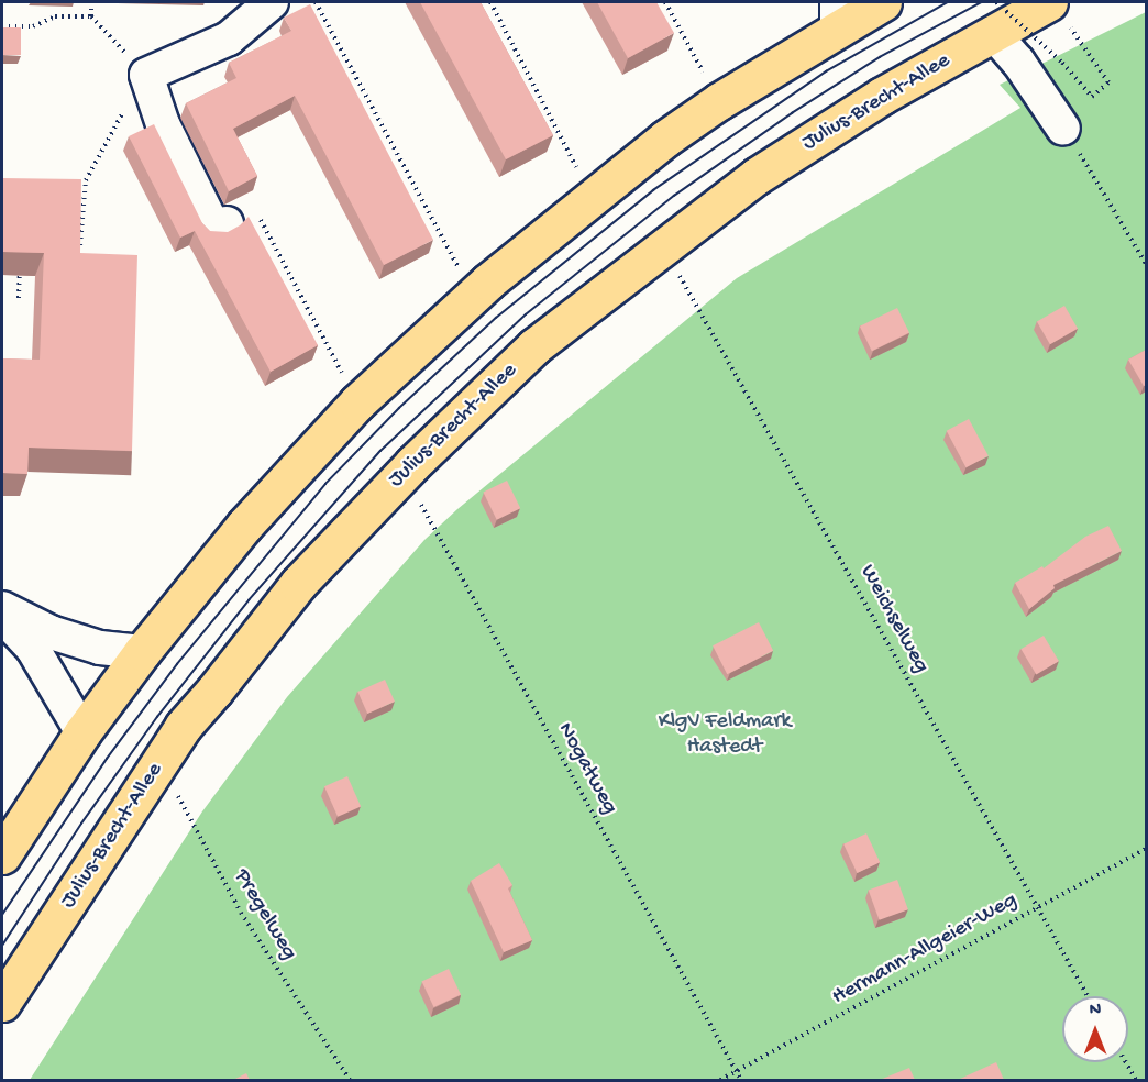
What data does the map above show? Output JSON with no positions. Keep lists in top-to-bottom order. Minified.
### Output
{"streets":{"main road":["Julius-Brecht-Allee"],"path":["Weichselweg","Nogatweg","Pregelweg","Hermann-Allgeier-Weg"]},"crossings":[["Julius-Brecht-Allee","Weichselweg"],["Julius-Brecht-Allee","Nogatweg"],["Julius-Brecht-Allee","Pregelweg"],["Weichselweg","Hermann-Allgeier-Weg"],["Nogatweg","Hermann-Allgeier-Weg"]],"parks":["KlgV Feldmark Hastedt"],"north":"top"}
